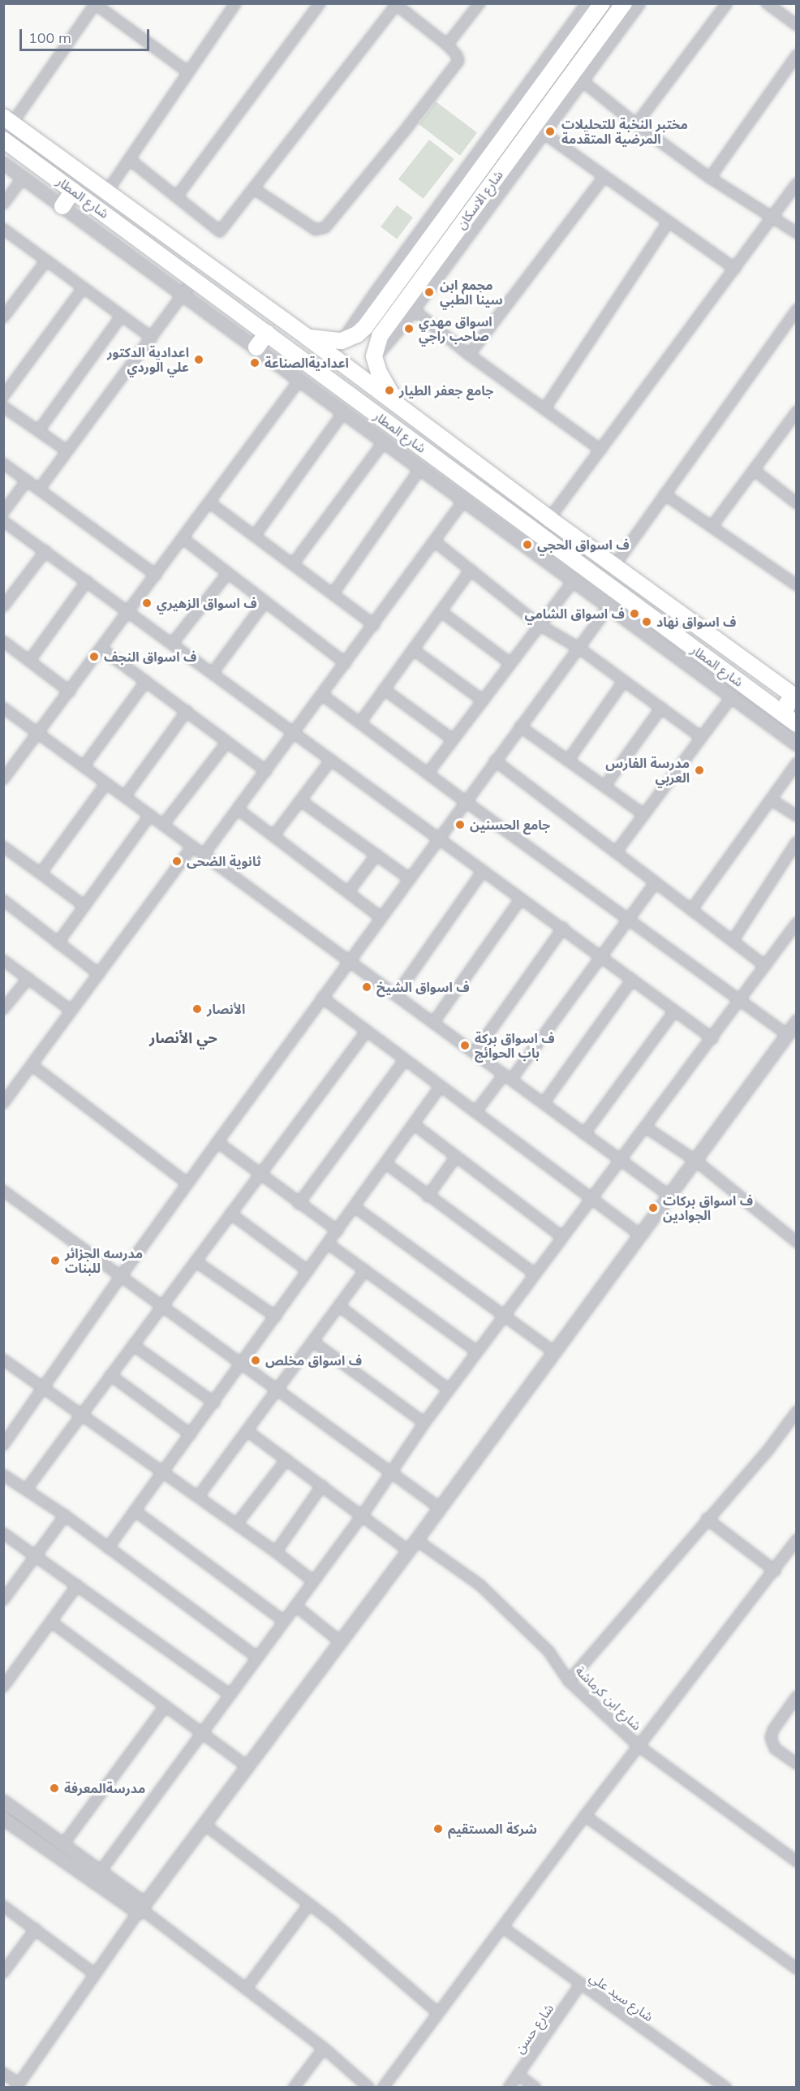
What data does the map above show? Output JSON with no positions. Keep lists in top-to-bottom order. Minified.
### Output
{"streets":{"main road":["شارع المطار","شارع الاسكان"],"street":["شارع ابن كرماشة","شارع سيد علي","شارع حسن"]},"crossings":[["شارع المطار","شارع الاسكان"],["شارع سيد علي","شارع حسن"]],"districts":["حي الأنصار"],"places":["مختبر النخبة للتحليلات المرضية المتقدمة","مجمع ابن سينا الطبي","اسواق مهدي صاحب راجي","اعدادية الدكتور علي الوردي","اعداديةالصناعة","جامع جعفر الطيار","ف اسواق الحجي","ف اسواق الزهيري","ف اسواق الشامي","ف اسواق نهاد","ف اسواق النجف","مدرسة الفارس العربي","جامع الحسنين","ثانوية الضحى","ف اسواق الشيخ","الأنصار","ف اسواق بركة باب الحوائج","ف اسواق بركات الجوادين","مدرسه الجزائر للبنات","ف اسواق مخلص","مدرسةالمعرفة","شركة المستقيم"],"scale_bar":"100 m"}
